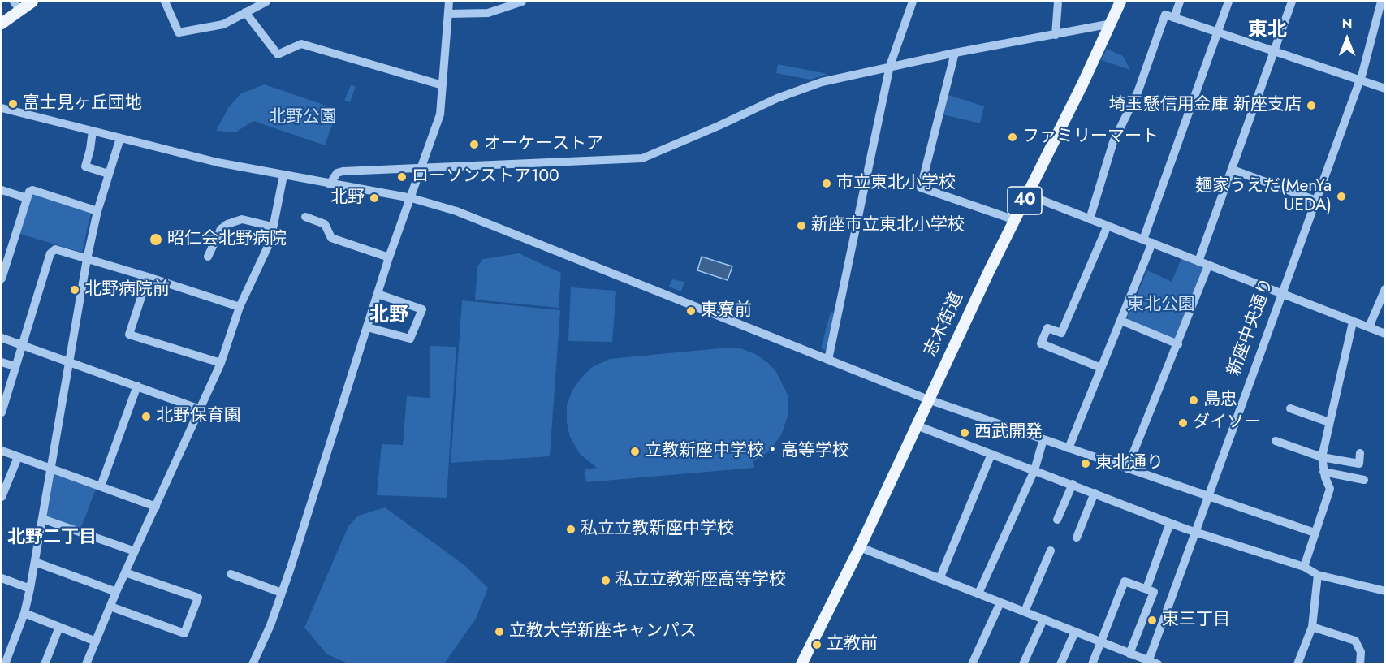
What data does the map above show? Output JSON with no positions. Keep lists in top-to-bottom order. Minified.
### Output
{"streets":{"main road":["40","志木街道"],"street":["新座中央通り"]},"districts":["東北","北野","北野二丁目"],"parks":["北野公園","東北公園"],"places":["富士見ヶ丘団地","埼玉懸信用金庫 新座支店","ファミリーマート","オーケーストア","ローソンストア100","市立東北小学校","麺家うえだ(MenYa UEDA)","北野","新座市立東北小学校","昭仁会北野病院","北野病院前","東寮前","島忠","北野保育園","ダイソー","西武開発","立教新座中学校・高等学校","東北通り","私立立教新座中学校","私立立教新座高等学校","東三丁目","立教大学新座キャンパス","立教前"],"north":"top"}
